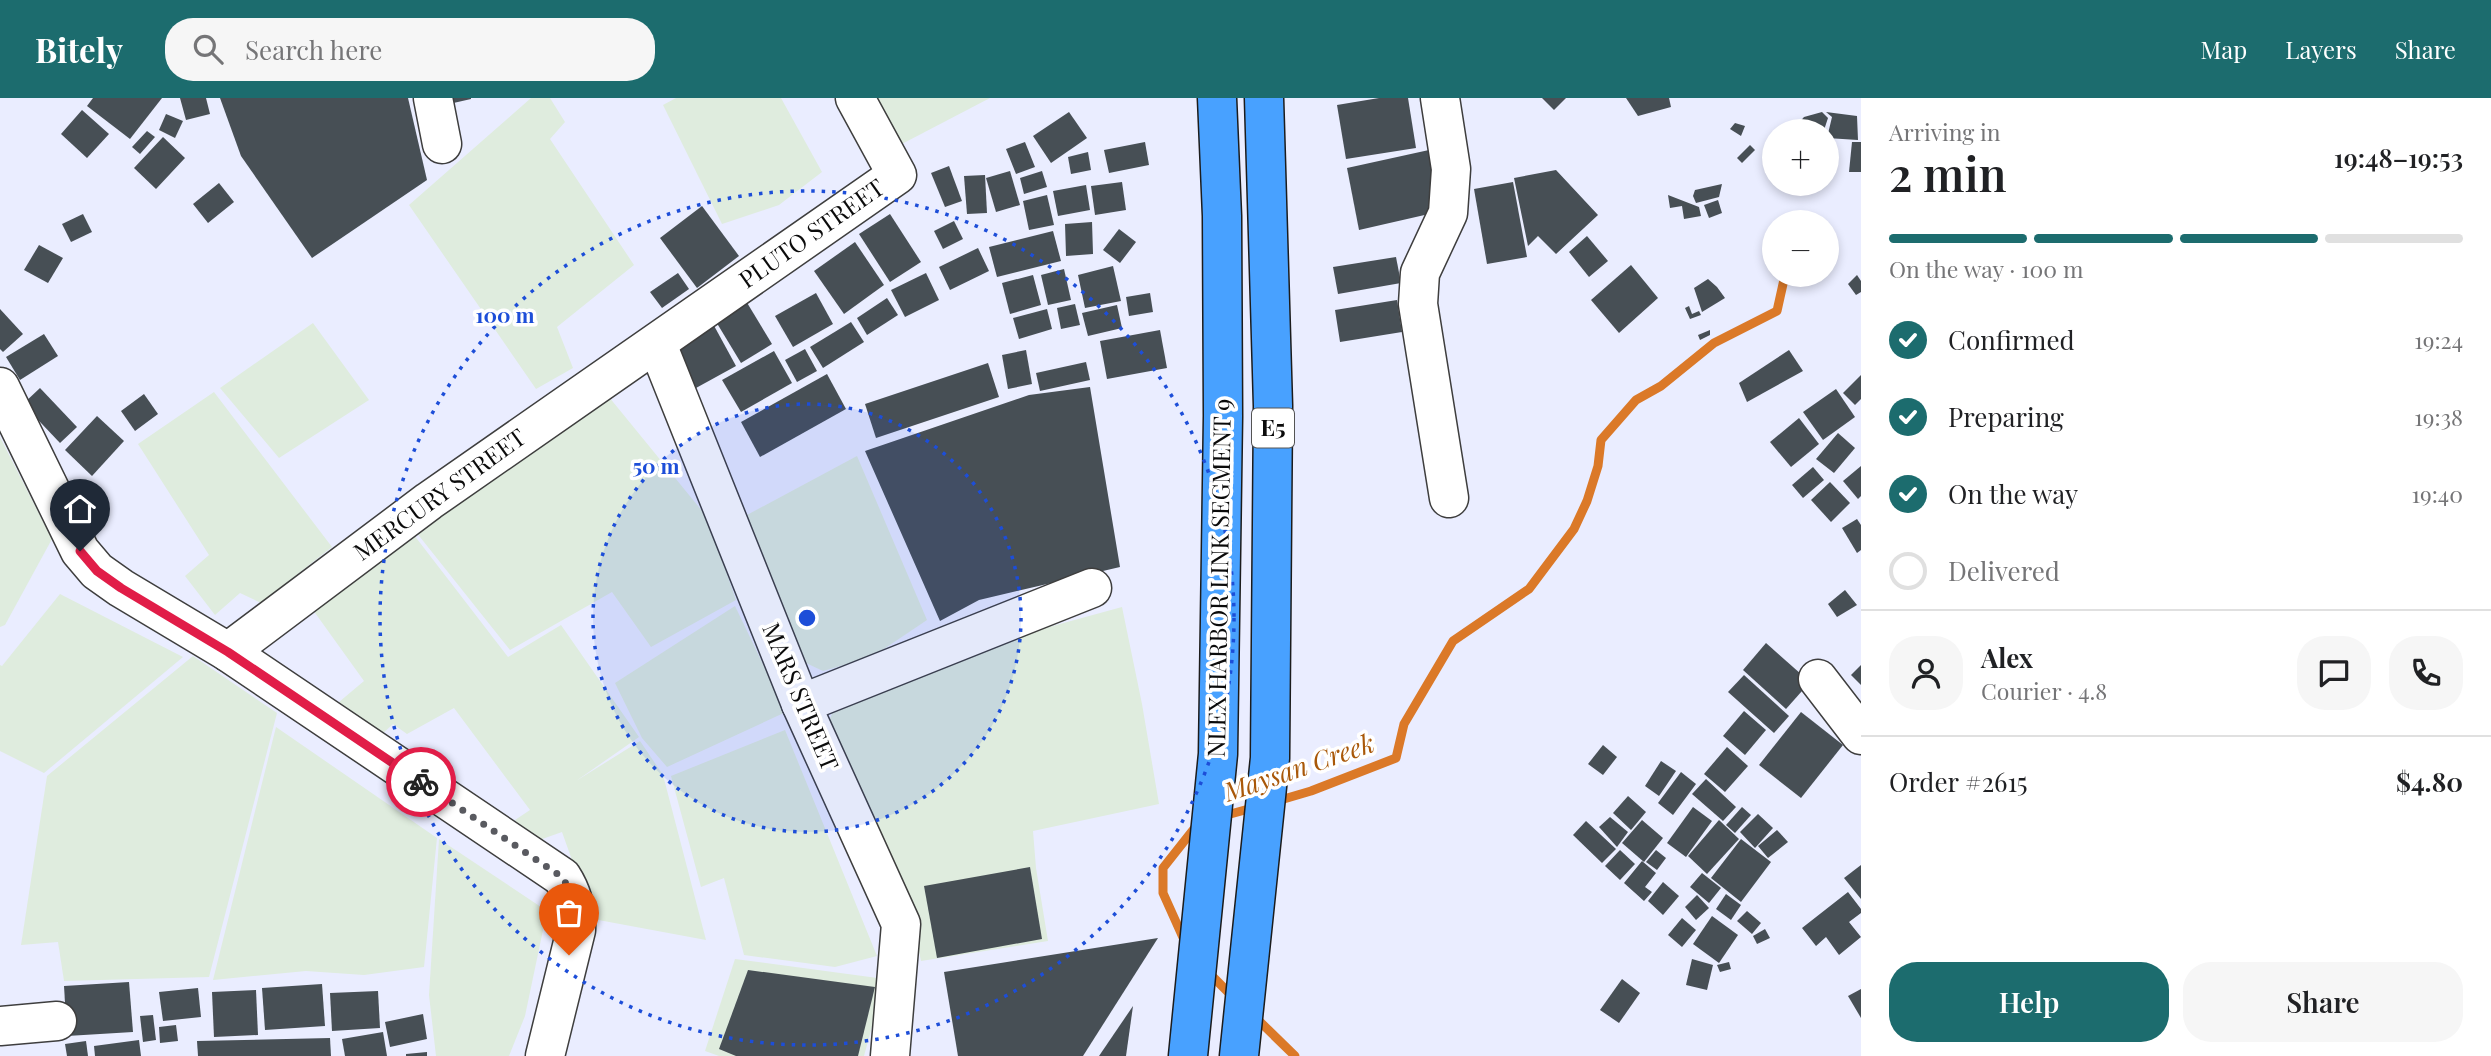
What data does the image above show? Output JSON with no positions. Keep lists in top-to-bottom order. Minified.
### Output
{"streets":{"highway":["E5","NLEX HARBOR LINK SEGMENT 9"],"street":["PLUTO STREET","MERCURY STREET","MARS STREET"]},"crossings":[["PLUTO STREET","MERCURY STREET"],["PLUTO STREET","MARS STREET"],["MERCURY STREET","MARS STREET"]],"water":["Maysan Creek"],"page":{"header":"Bitely","search":"Search here","nav":["Map","Layers","Share"],"heading":["2 min","Arriving in","19:48–19:53"],"panel":["Alex","Courier · 4.8","Order #2615","$4.80"],"map_buttons":["+","−"],"bar":"On the way · 100 m","list":[["Confirmed","19:24"],["Preparing","19:38"],["On the way","19:40"],"Delivered"],"buttons":["Help","Share"]},"rings":["100 m","50 m"]}
